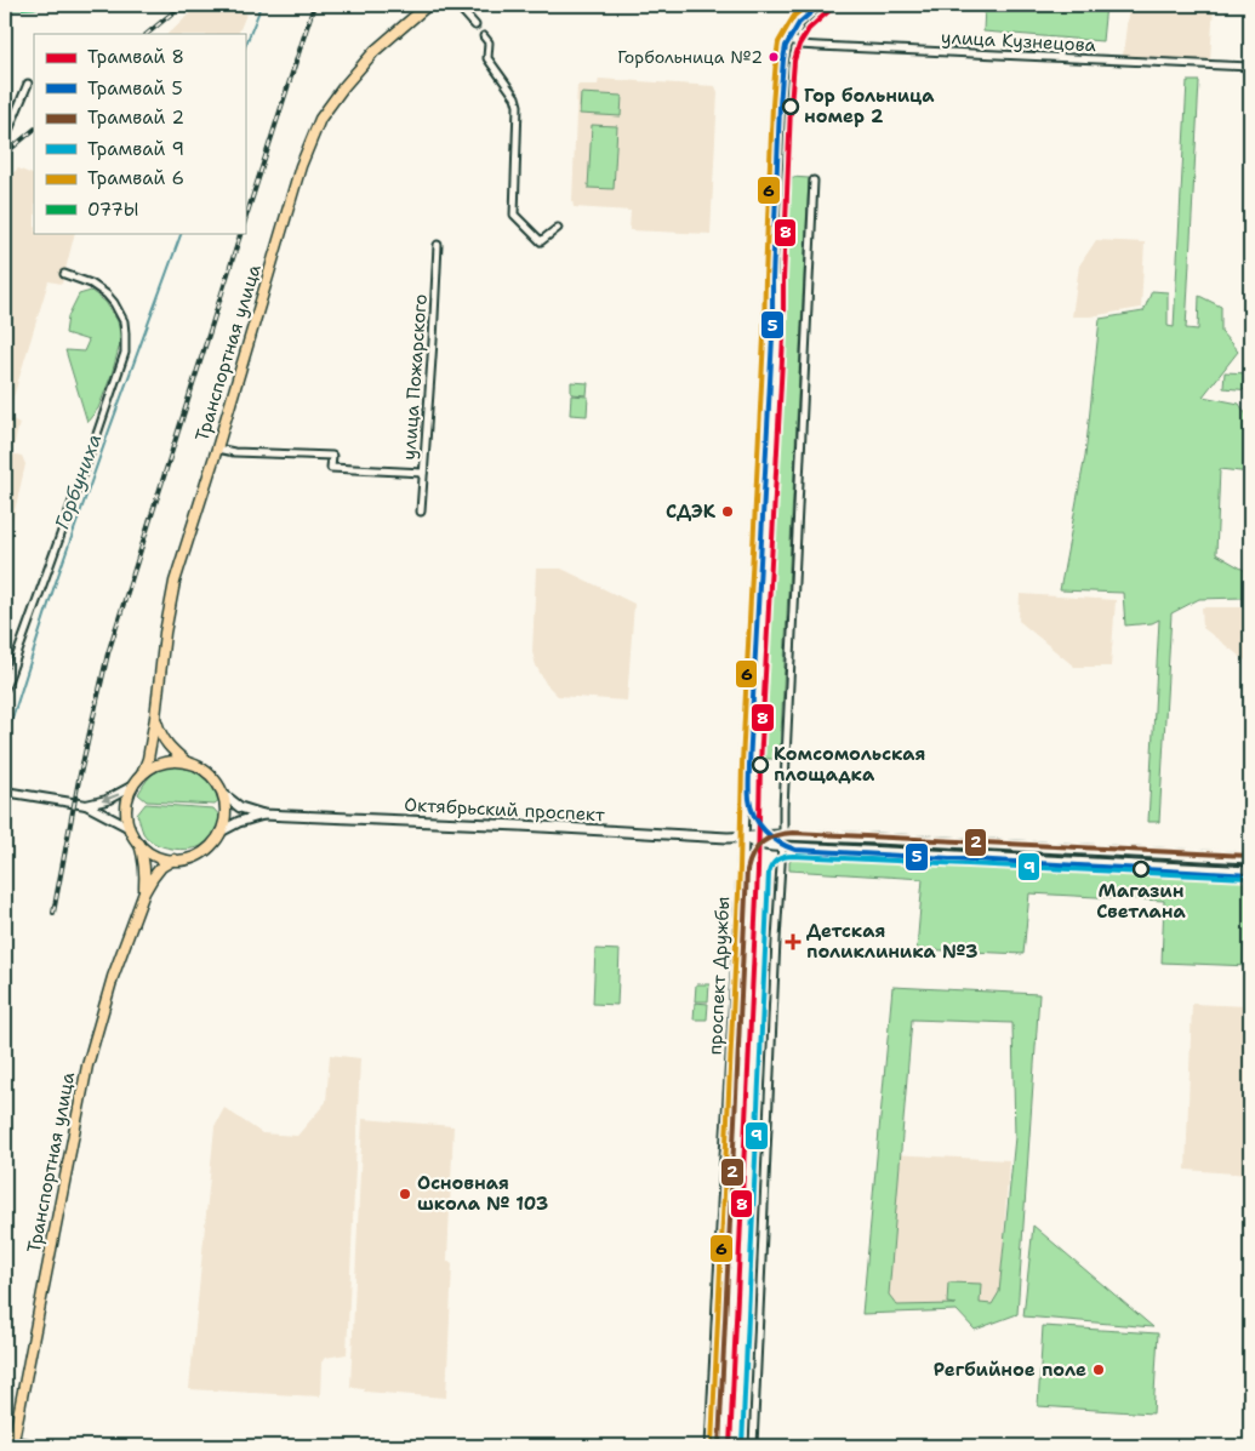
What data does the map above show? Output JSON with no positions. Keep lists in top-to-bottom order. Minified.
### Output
{"streets":{"main road":["Транспортная улица","Октябрьский проспект","проспект Дружбы"],"street":["улица Кузнецова","улица Пожарского"]},"crossings":[["улица Кузнецова","проспект Дружбы"],["Транспортная улица","Октябрьский проспект"],["Октябрьский проспект","проспект Дружбы"]],"water":["Горбуниха"],"places":{"other":["Горбольница №2","Гор больница номер 2","СДЭК","Комсомольская площадка","Магазин Светлана","Основная школа № 103","Регбийное поле"],"health":["Детская поликлиника №3"]},"lines":["tram line 8","tram line 5","tram line 6","transit line 077Ы","tram line 2","tram line 9"],"legend":["Трамвай 8","Трамвай 5","Трамвай 2","Трамвай 9","Трамвай 6","077Ы"]}
